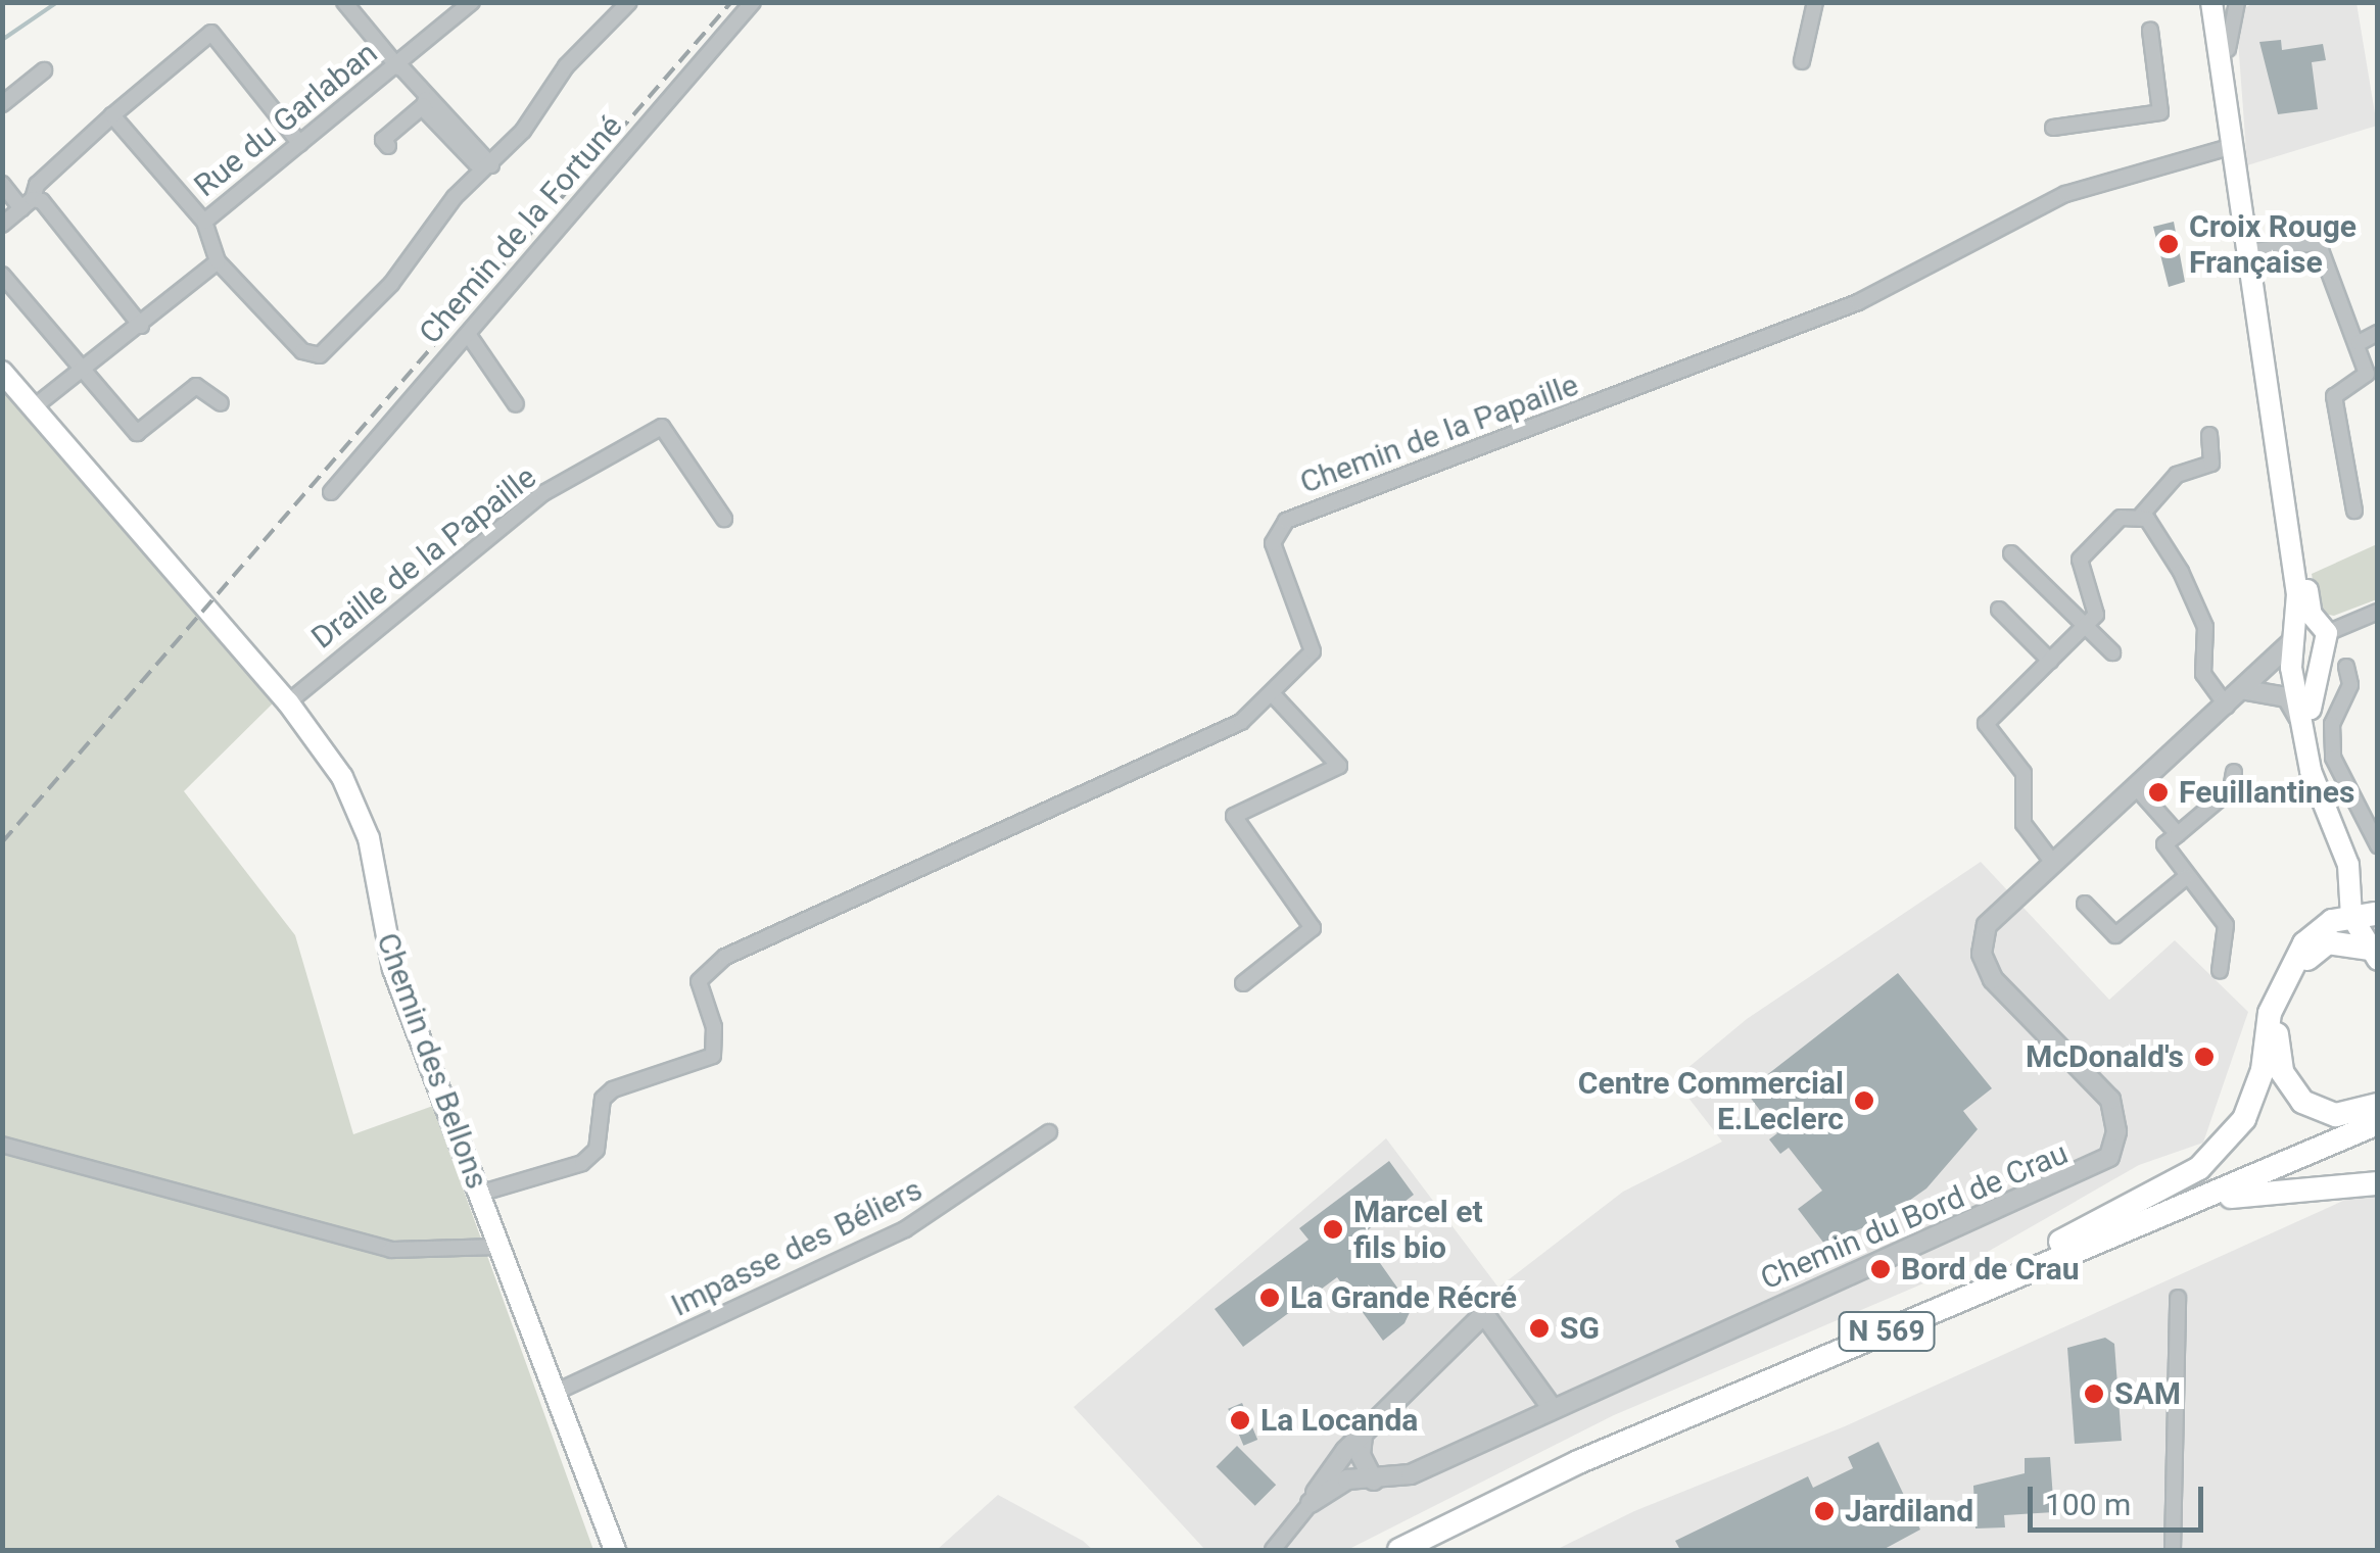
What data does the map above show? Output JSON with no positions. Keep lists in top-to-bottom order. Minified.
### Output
{"streets":{"main road":["Chemin des Bellons","N 569"],"street":["Rue du Garlaban","Chemin de la Fortuné","Chemin de la Papaille","Draille de la Papaille","Chemin du Bord de Crau","Impasse des Béliers"]},"crossings":[["Chemin de la Papaille","Chemin des Bellons"],["Draille de la Papaille","Chemin des Bellons"],["Chemin des Bellons","Impasse des Béliers"]],"places":["Croix Rouge Française","Feuillantines","McDonald's","Centre Commercial E.Leclerc","Marcel et fils bio","Bord de Crau","La Grande Récré","SG","SAM","La Locanda","Jardiland"],"scale_bar":"100 m"}
